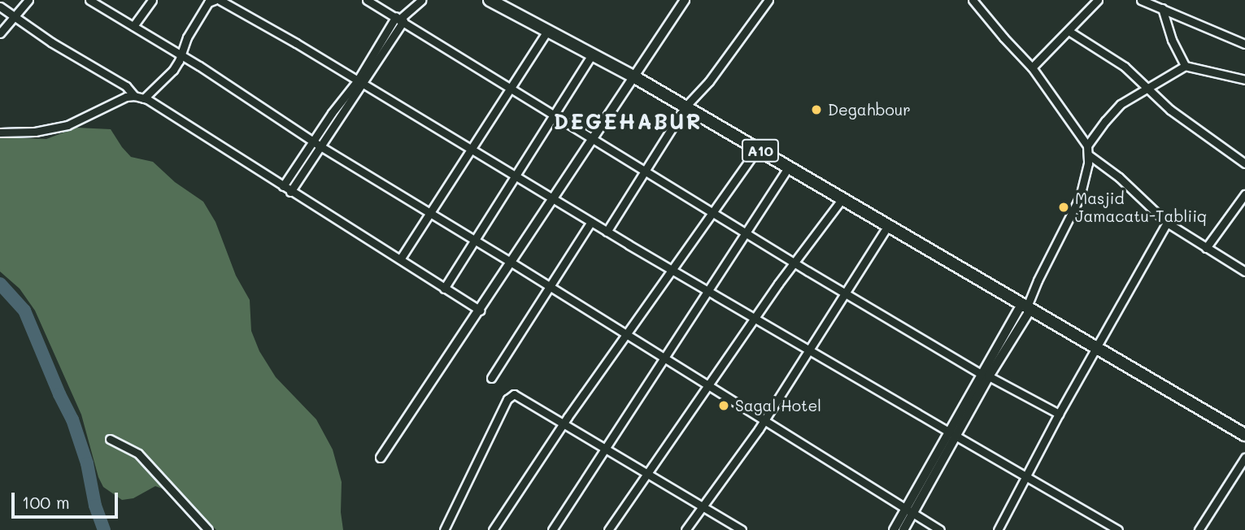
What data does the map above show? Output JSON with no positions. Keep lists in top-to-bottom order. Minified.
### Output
{"streets":{"highway":["A10"]},"districts":["DEGEHABUR"],"places":["Degahbour","Masjid Jamacatu-Tabliiq","Sagal Hotel"],"scale_bar":"100 m"}
